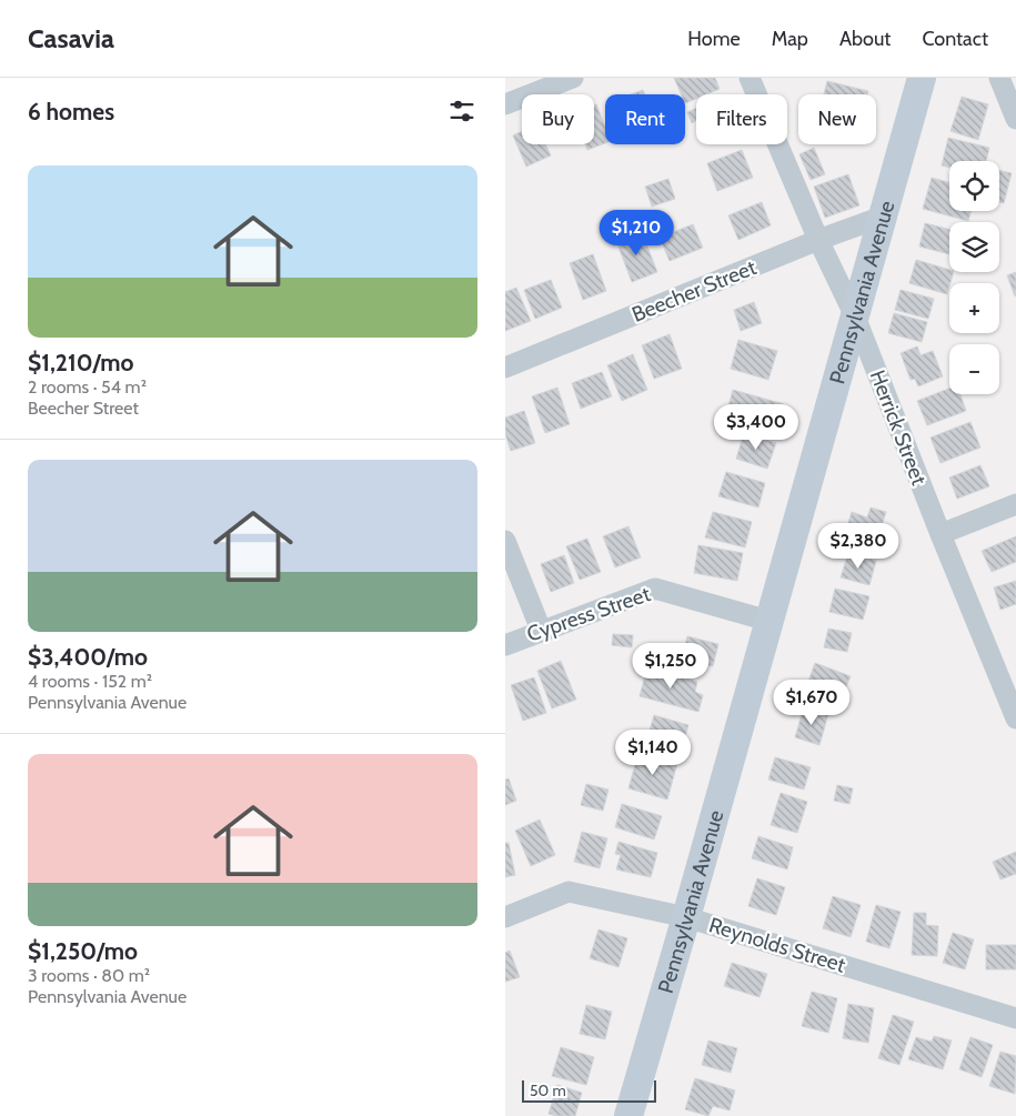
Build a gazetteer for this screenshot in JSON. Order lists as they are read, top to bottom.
{
  "streets": {
    "main road": ["Pennsylvania Avenue"],
    "street": [
      "Beecher Street",
      "Herrick Street",
      "Cypress Street",
      "Reynolds Street"
    ]
  },
  "crossings": [
    ["Beecher Street", "Pennsylvania Avenue"],
    ["Beecher Street", "Herrick Street"],
    ["Pennsylvania Avenue", "Herrick Street"],
    ["Pennsylvania Avenue", "Cypress Street"],
    ["Pennsylvania Avenue", "Reynolds Street"]
  ],
  "scale_bar": "50 m",
  "page": {
    "header": "Casavia",
    "nav": [
      "Home",
      "Map",
      "About",
      "Contact"
    ],
    "heading": "6 homes",
    "chip": [
      "Buy",
      "Rent",
      "Filters",
      "New"
    ],
    "list": [
      {
        "name": "$1,210/mo",
        "note": "2 rooms · 54 m² · Beecher Street"
      },
      {
        "name": "$3,400/mo",
        "note": "4 rooms · 152 m² · Pennsylvania Avenue"
      },
      {
        "name": "$1,250/mo",
        "note": "3 rooms · 80 m² · Pennsylvania Avenue"
      }
    ],
    "map_buttons": ["+", "−"],
    "price": [
      "$1,210",
      "$3,400",
      "$2,380",
      "$1,250",
      "$1,670",
      "$1,140"
    ],
    "scale": "50 m"
  }
}
